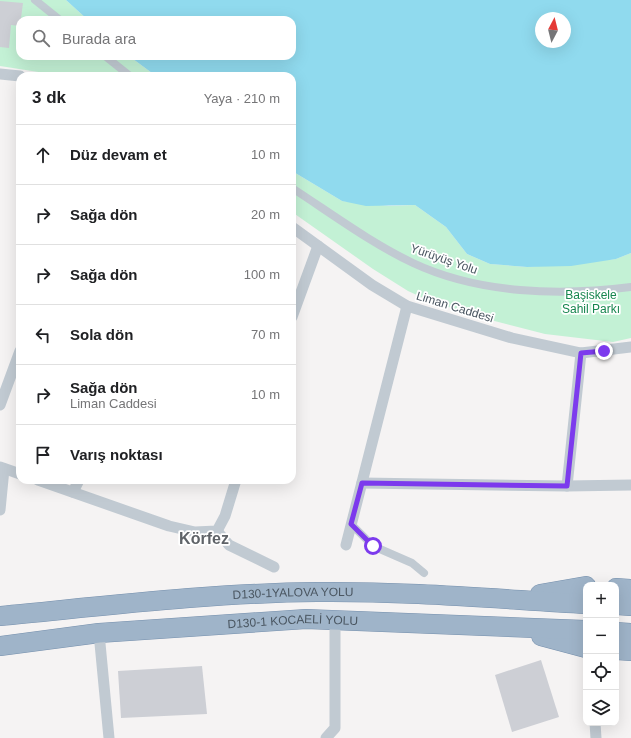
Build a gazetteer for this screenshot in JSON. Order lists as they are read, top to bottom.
{
  "streets": {
    "highway": ["D130-1YALOVA YOLU", "D130-1 KOCAELİ YOLU"],
    "street": ["Yürüyüş Yolu", "Liman Caddesi"]
  },
  "districts": ["Körfez"],
  "parks": ["Başiskele Sahil Parkı"],
  "north": "top",
  "page": {
    "search": "Burada ara",
    "heading": ["3 dk", "Yaya · 210 m"],
    "list": [
      ["Düz devam et", "10 m"],
      ["Sağa dön", "20 m"],
      ["Sağa dön", "100 m"],
      ["Sola dön", "70 m"],
      ["Sağa dön", "Liman Caddesi", "10 m"],
      "Varış noktası"
    ],
    "map_buttons": ["+", "−"]
  }
}
